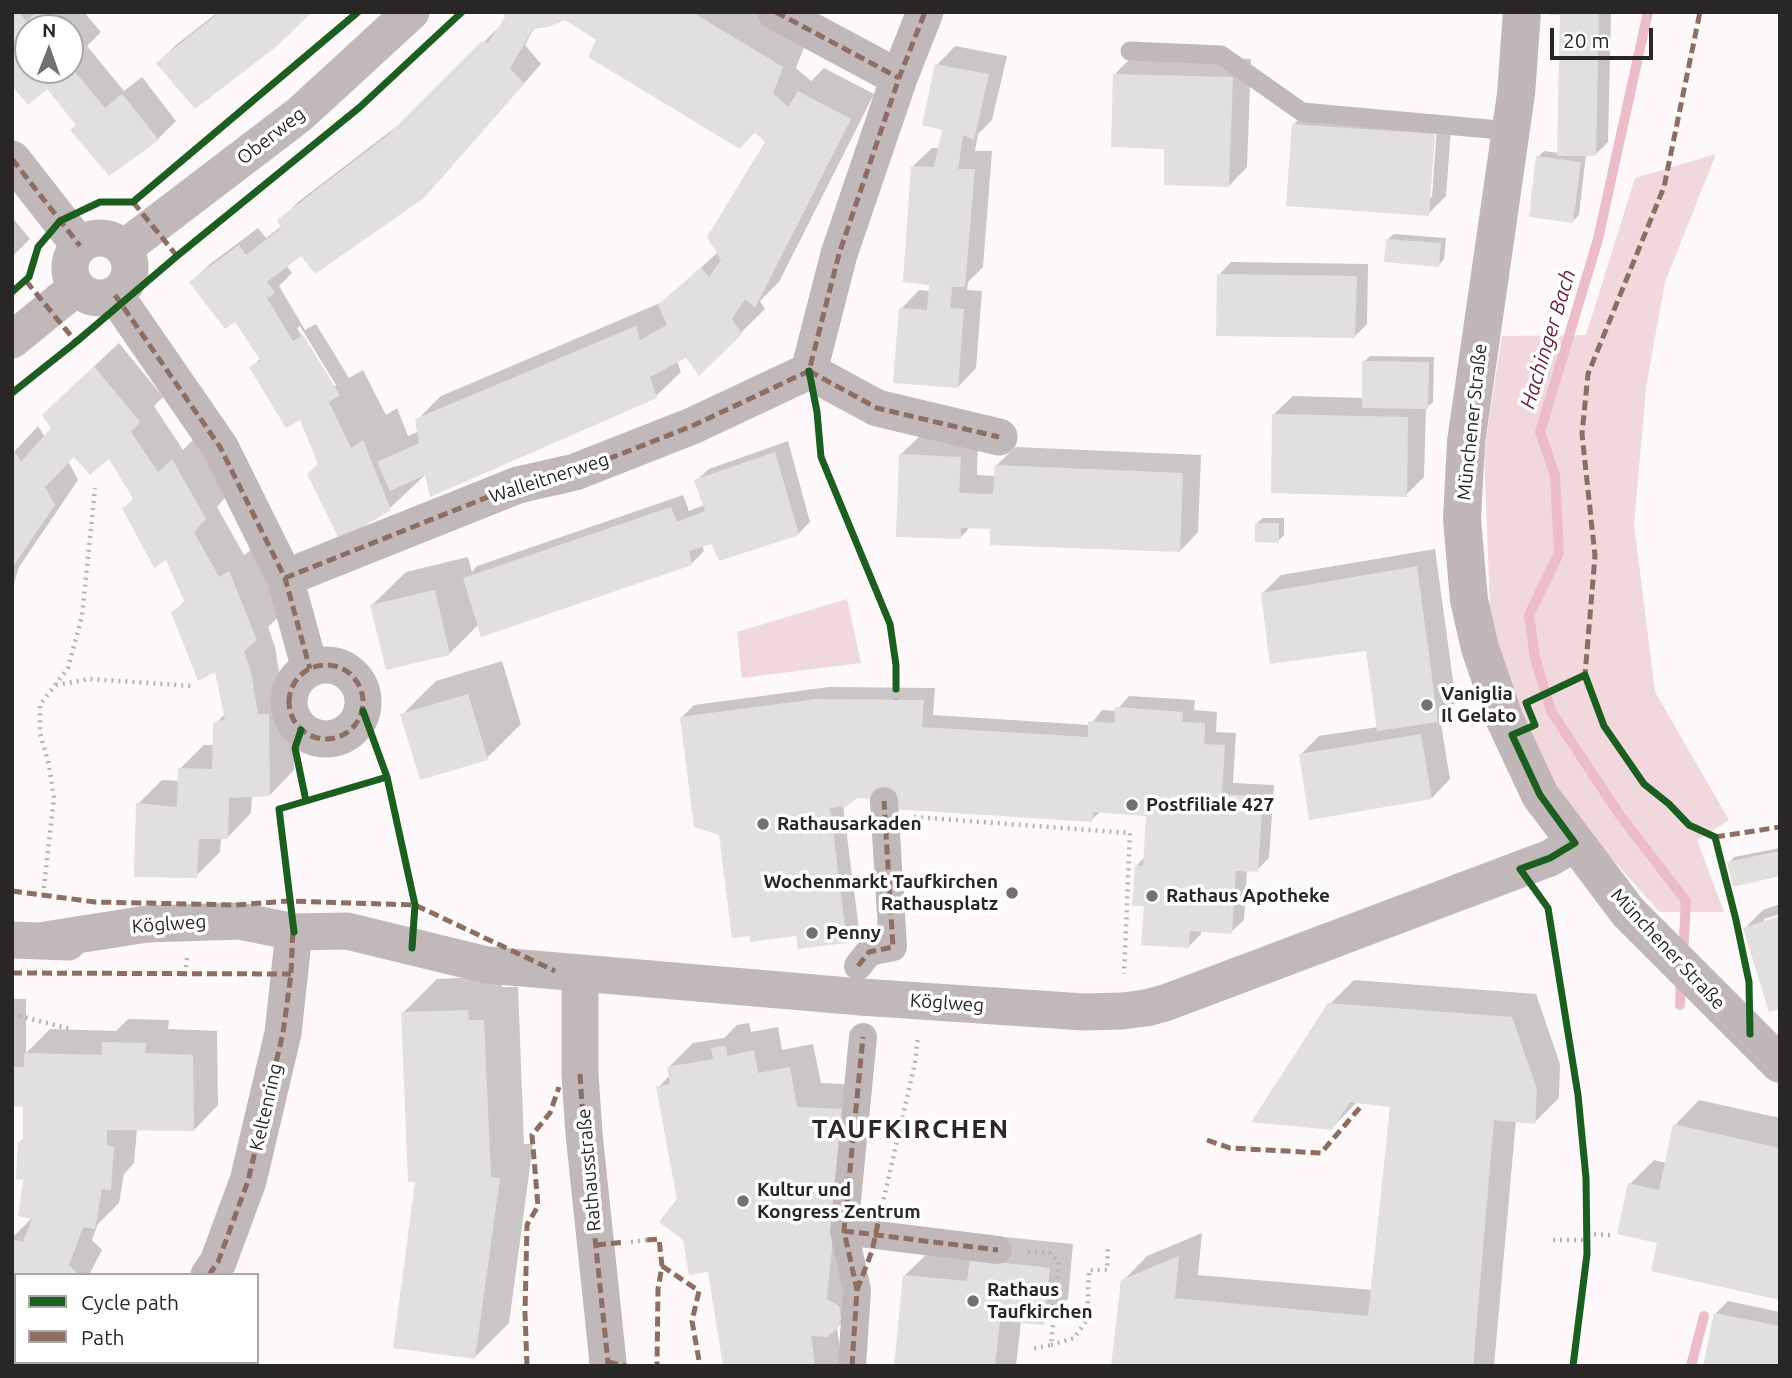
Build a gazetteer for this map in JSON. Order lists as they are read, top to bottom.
{
  "streets": {
    "main road": ["Münchener Straße"],
    "street": [
      "Oberweg",
      "Walleitnerweg",
      "Köglweg",
      "Keltenring",
      "Rathausstraße"
    ]
  },
  "crossings": [
    ["Münchener Straße", "Köglweg"],
    ["Köglweg", "Keltenring"],
    ["Köglweg", "Rathausstraße"]
  ],
  "districts": ["TAUFKIRCHEN"],
  "water": ["Hachinger Bach"],
  "places": [
    "Vaniglia Il Gelato",
    "Postfiliale 427",
    "Rathausarkaden",
    "Wochenmarkt Taufkirchen Rathausplatz",
    "Rathaus Apotheke",
    "Penny",
    "Kultur und Kongress Zentrum",
    "Rathaus Taufkirchen"
  ],
  "legend": ["Cycle path", "Path"],
  "scale_bar": "20 m",
  "north": "top"
}
